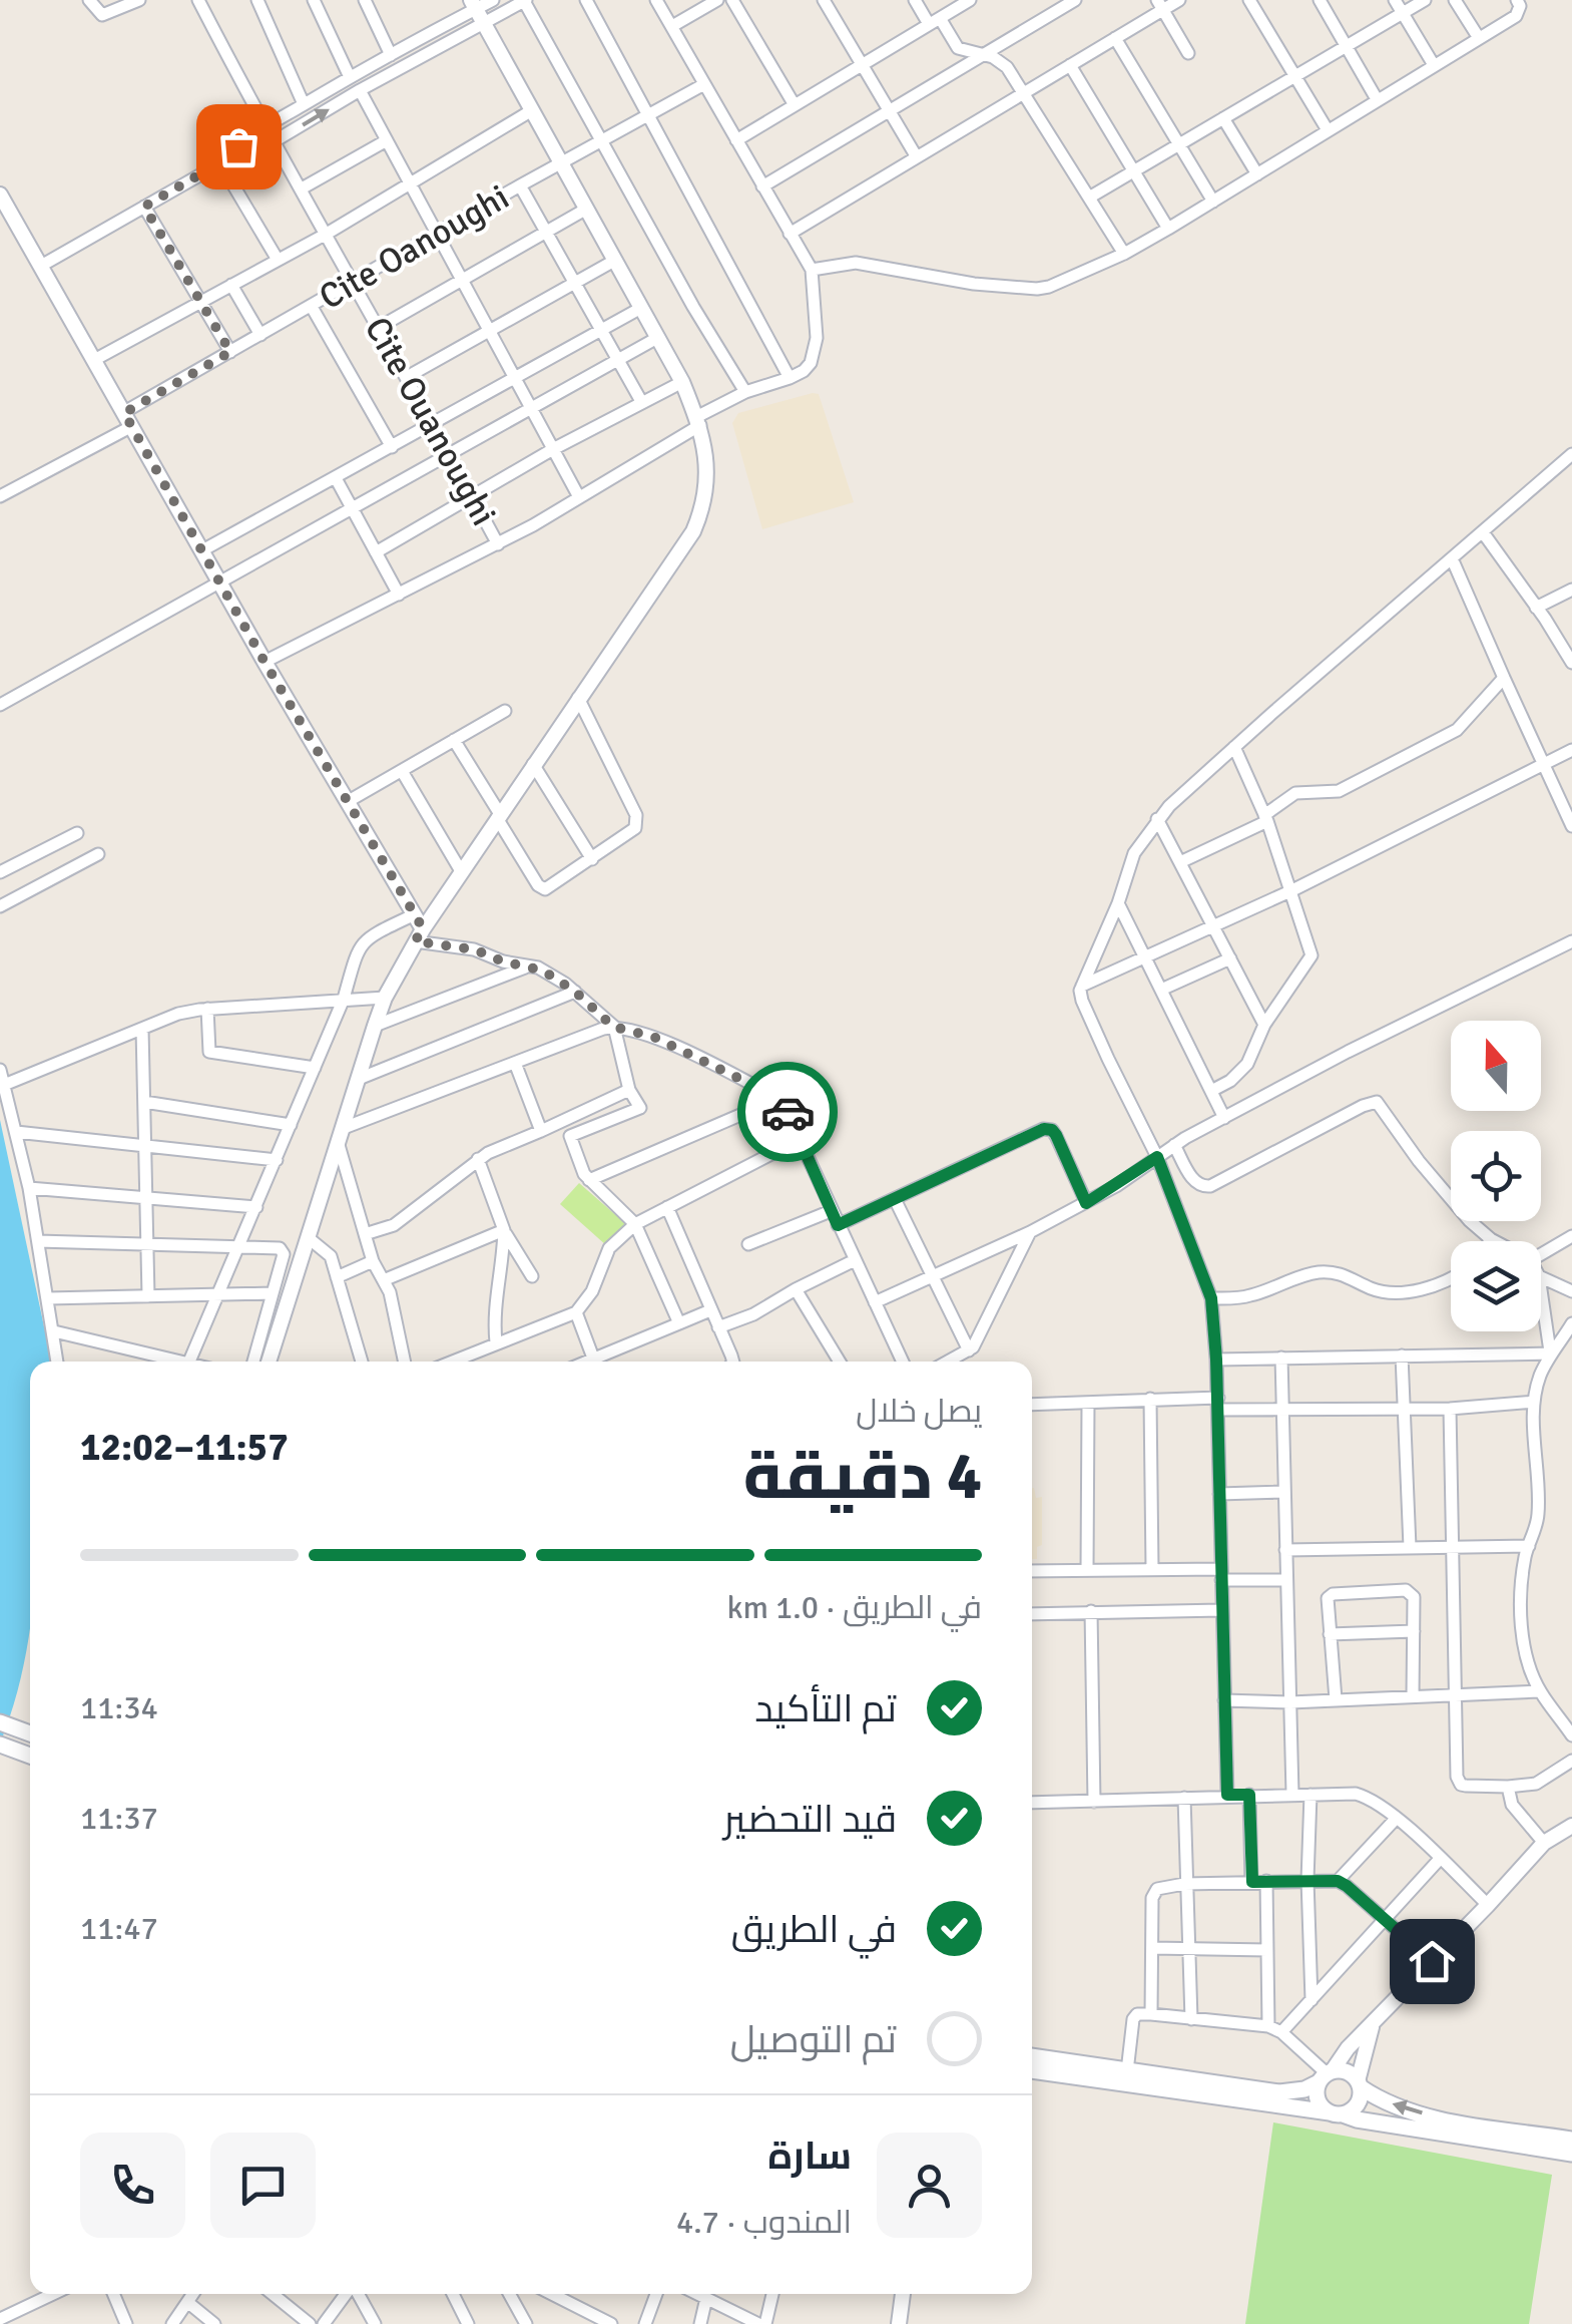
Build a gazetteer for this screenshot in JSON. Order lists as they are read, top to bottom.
{
  "streets": {
    "street": ["Cite Oanoughi", "Cite Ouanoughi"]
  },
  "crossings": [
    ["Cite Oanoughi", "Cite Ouanoughi"]
  ],
  "north": "top",
  "page": {
    "heading": ["4 دقيقة", "يصل خلال", "11:57–12:02"],
    "panel": ["سارة", "المندوب · 4.7"],
    "bar": "في الطريق · 1.0 km",
    "list": [
      ["تم التأكيد", "11:34"],
      ["قيد التحضير", "11:37"],
      ["في الطريق", "11:47"],
      "تم التوصيل"
    ]
  }
}
